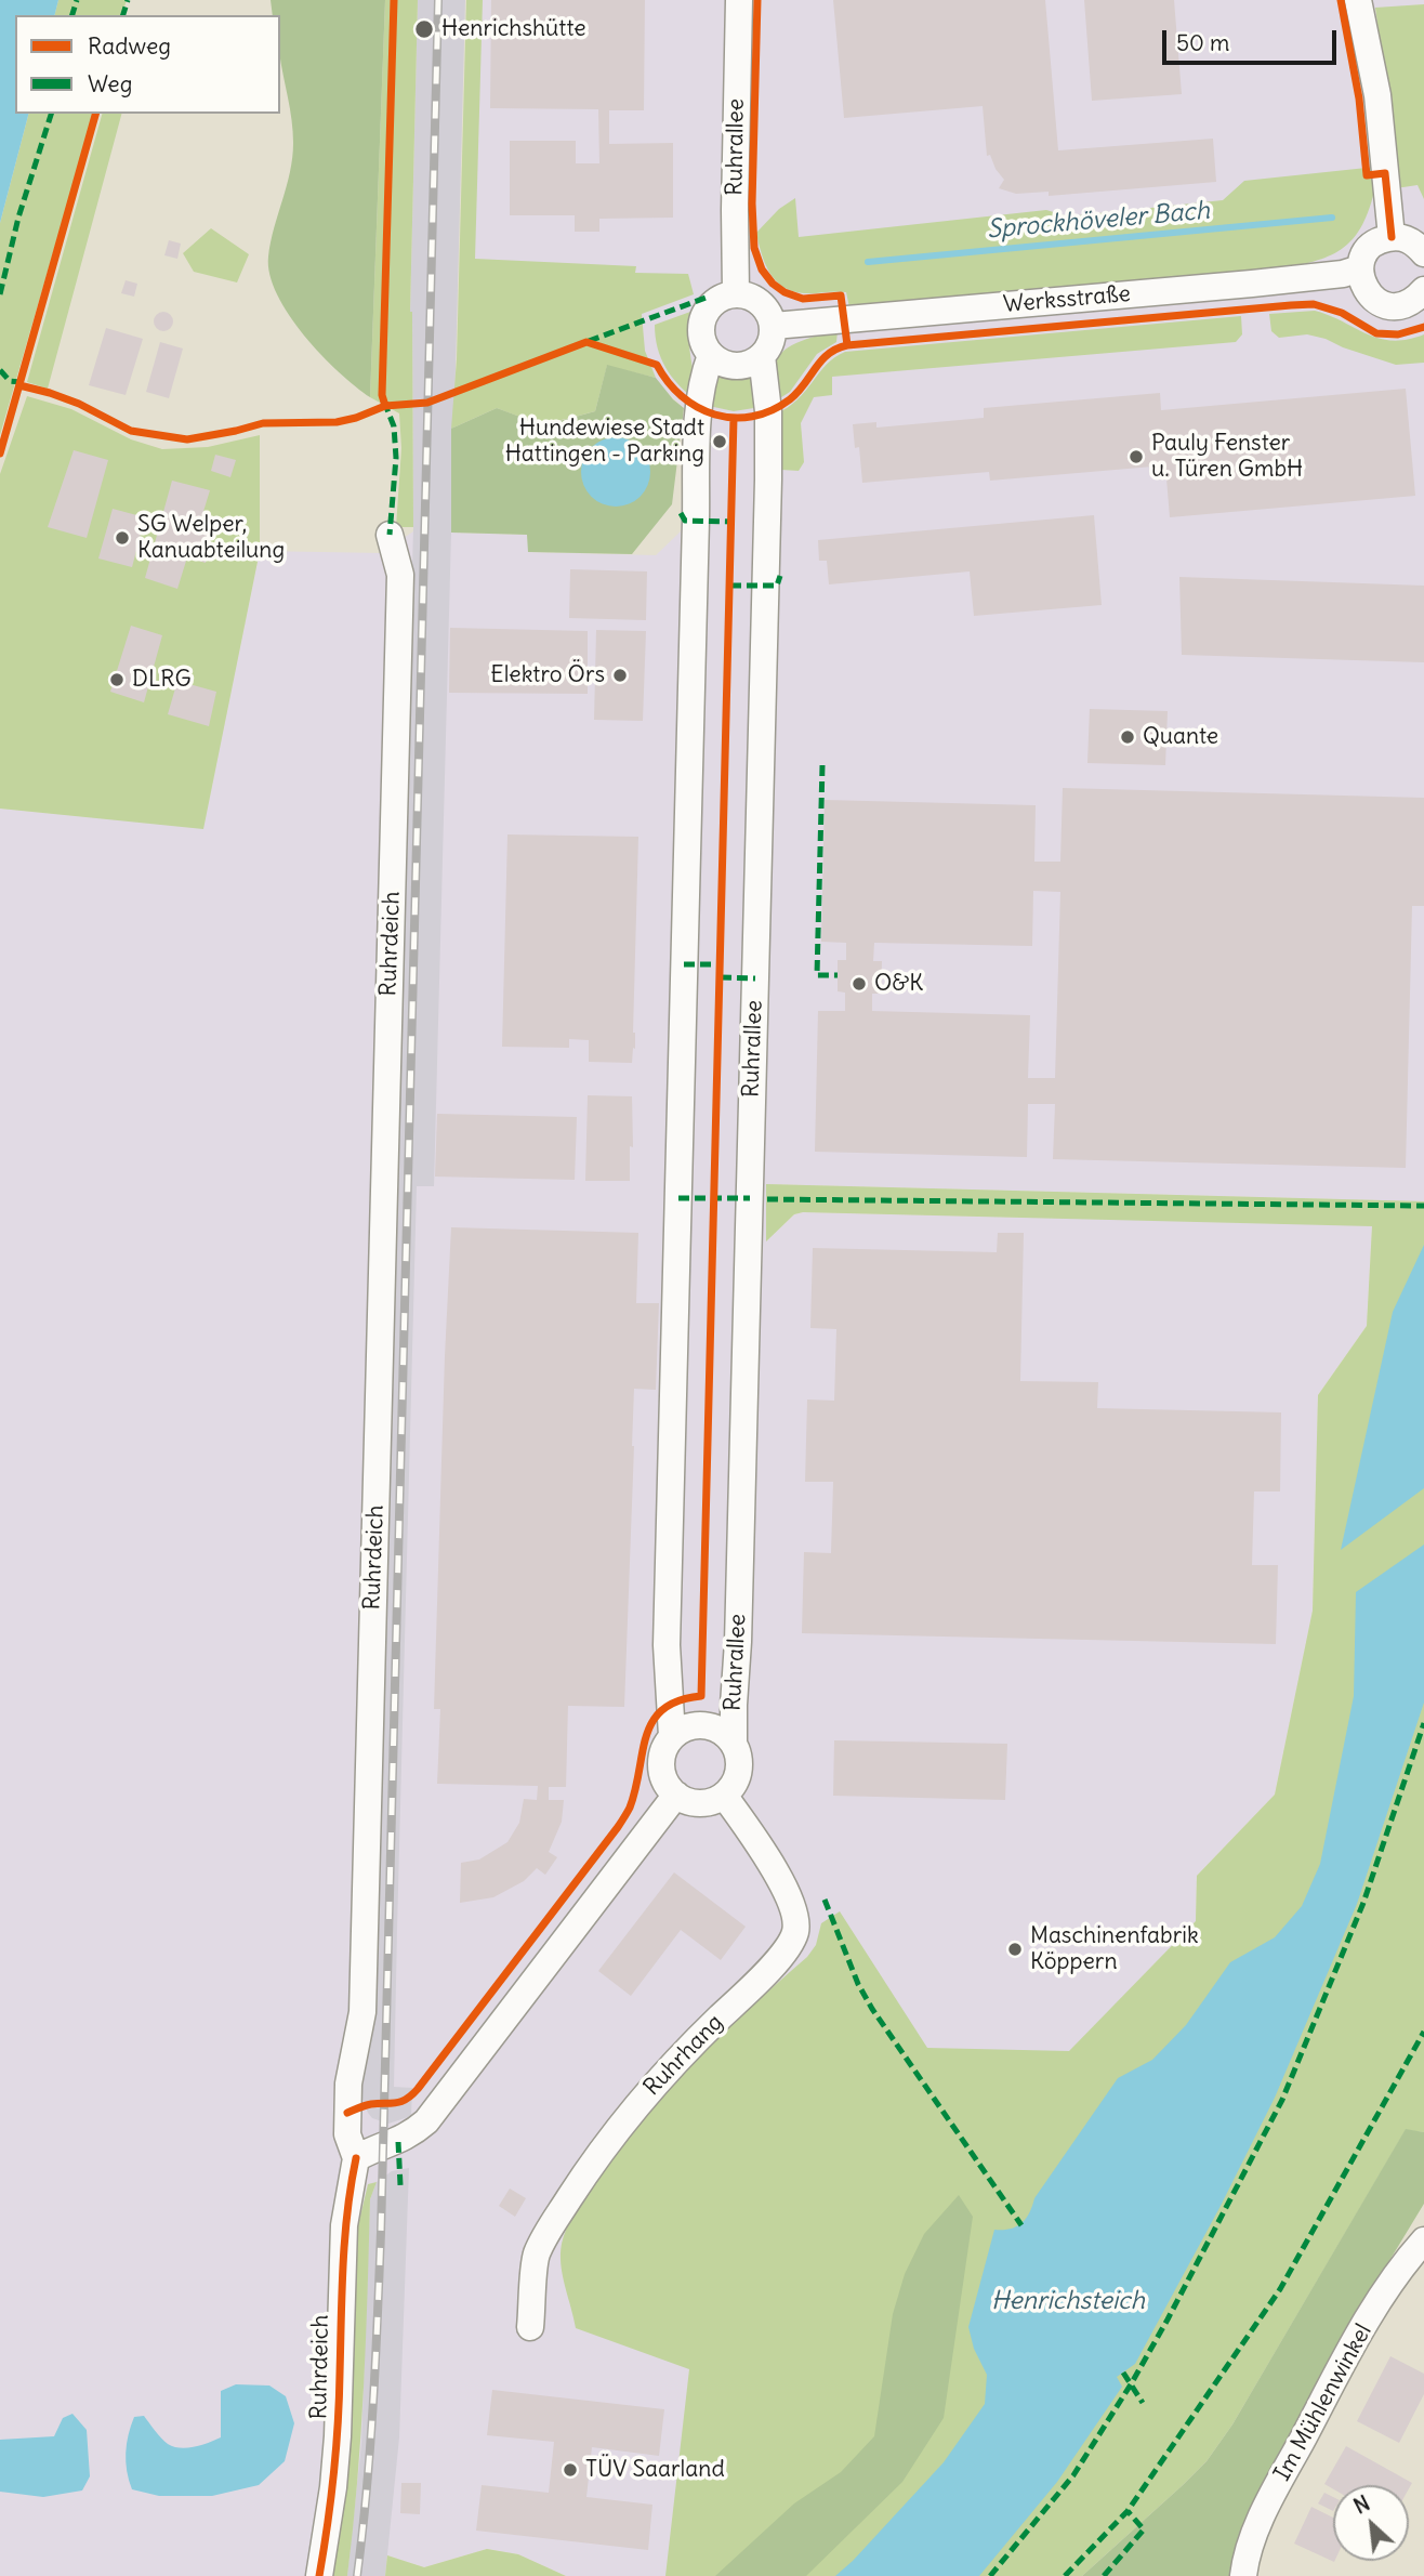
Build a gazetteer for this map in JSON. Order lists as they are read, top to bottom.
{
  "streets": {
    "street": [
      "Ruhrallee",
      "Werksstraße",
      "Ruhrdeich",
      "Ruhrhang",
      "Im Mühlenwinkel"
    ]
  },
  "crossings": [
    ["Ruhrallee", "Werksstraße"],
    ["Ruhrallee", "Ruhrhang"]
  ],
  "water": ["Sprockhöveler Bach", "Henrichsteich"],
  "places": [
    "Henrichshütte",
    "Hundewiese Stadt Hattingen - Parking",
    "Pauly Fenster u. Türen GmbH",
    "SG Welper, Kanuabteilung",
    "Elektro Örs",
    "DLRG",
    "Quante",
    "O&K",
    "Maschinenfabrik Köppern",
    "TÜV Saarland"
  ],
  "legend": ["Radweg", "Weg"],
  "scale_bar": "50 m",
  "north": "top left"
}
